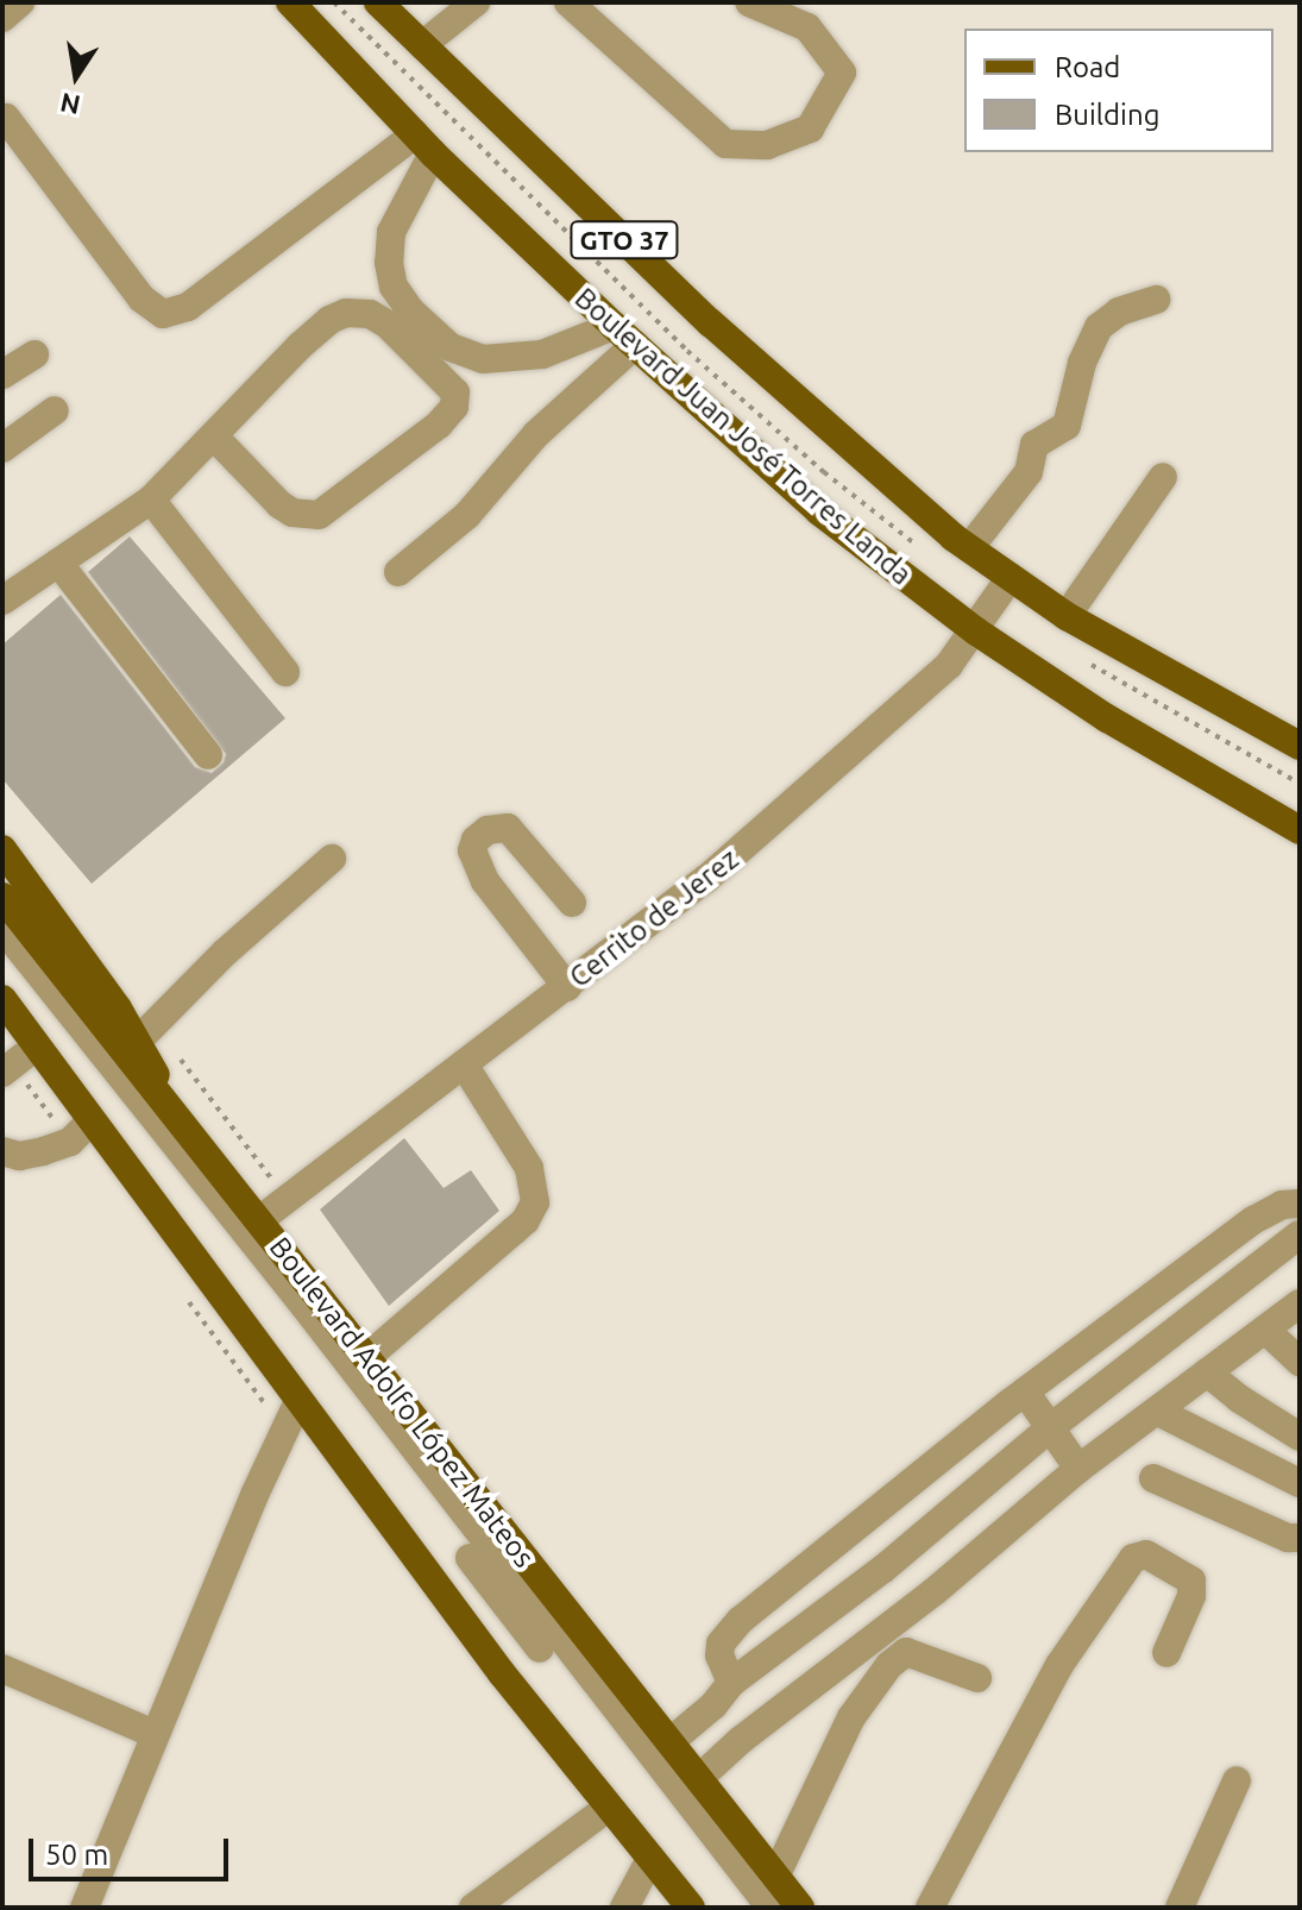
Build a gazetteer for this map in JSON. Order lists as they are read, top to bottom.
{
  "streets": {
    "main road": ["GTO 37", "Boulevard Juan José Torres Landa", "Boulevard Adolfo López Mateos"],
    "street": ["Cerrito de Jerez"]
  },
  "crossings": [
    ["GTO 37", "Cerrito de Jerez"],
    ["Boulevard Juan José Torres Landa", "Cerrito de Jerez"],
    ["Cerrito de Jerez", "Boulevard Adolfo López Mateos"]
  ],
  "legend": ["Road", "Building"],
  "scale_bar": "50 m",
  "north": "bottom"
}
